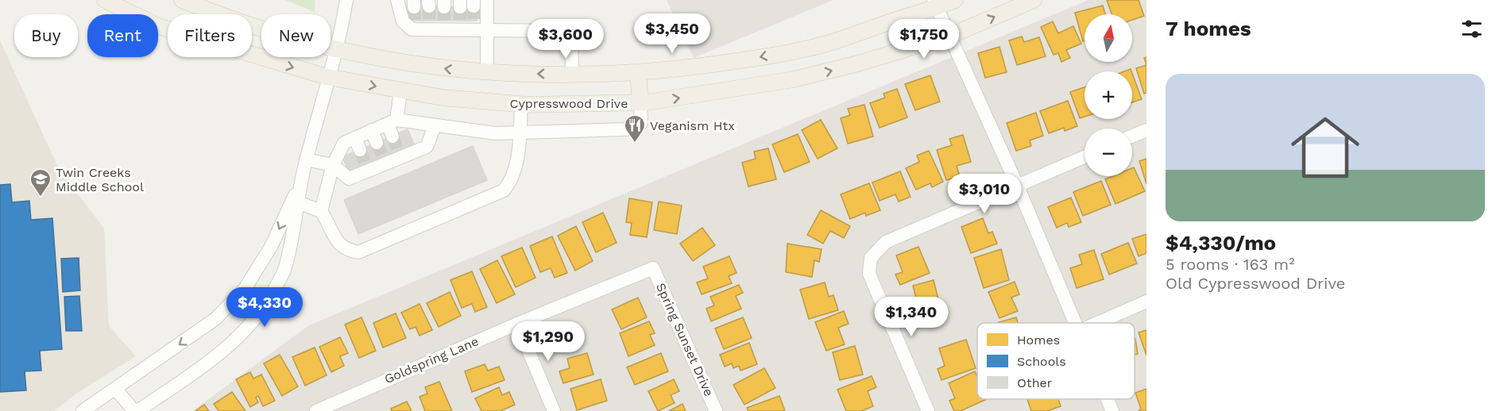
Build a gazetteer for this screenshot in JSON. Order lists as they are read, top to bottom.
{
  "streets": {
    "main road": ["Cypresswood Drive"],
    "street": ["Spring Sunset Drive", "Goldspring Lane"]
  },
  "crossings": [
    ["Spring Sunset Drive", "Goldspring Lane"]
  ],
  "places": {
    "restaurant": ["Veganism Htx"],
    "school or university": ["Twin Creeks Middle School"]
  },
  "legend": ["Homes", "Schools", "Other"],
  "north": "top",
  "page": {
    "heading": "7 homes",
    "price": [
      "$3,450",
      "$3,600",
      "$1,750",
      "$3,010",
      "$4,330",
      "$1,340",
      "$1,290"
    ],
    "map_buttons": ["+", "−"],
    "chip": [
      "Buy",
      "Rent",
      "Filters",
      "New"
    ],
    "list": [
      {
        "name": "$4,330/mo",
        "note": "5 rooms · 163 m² · Old Cypresswood Drive"
      }
    ]
  }
}
